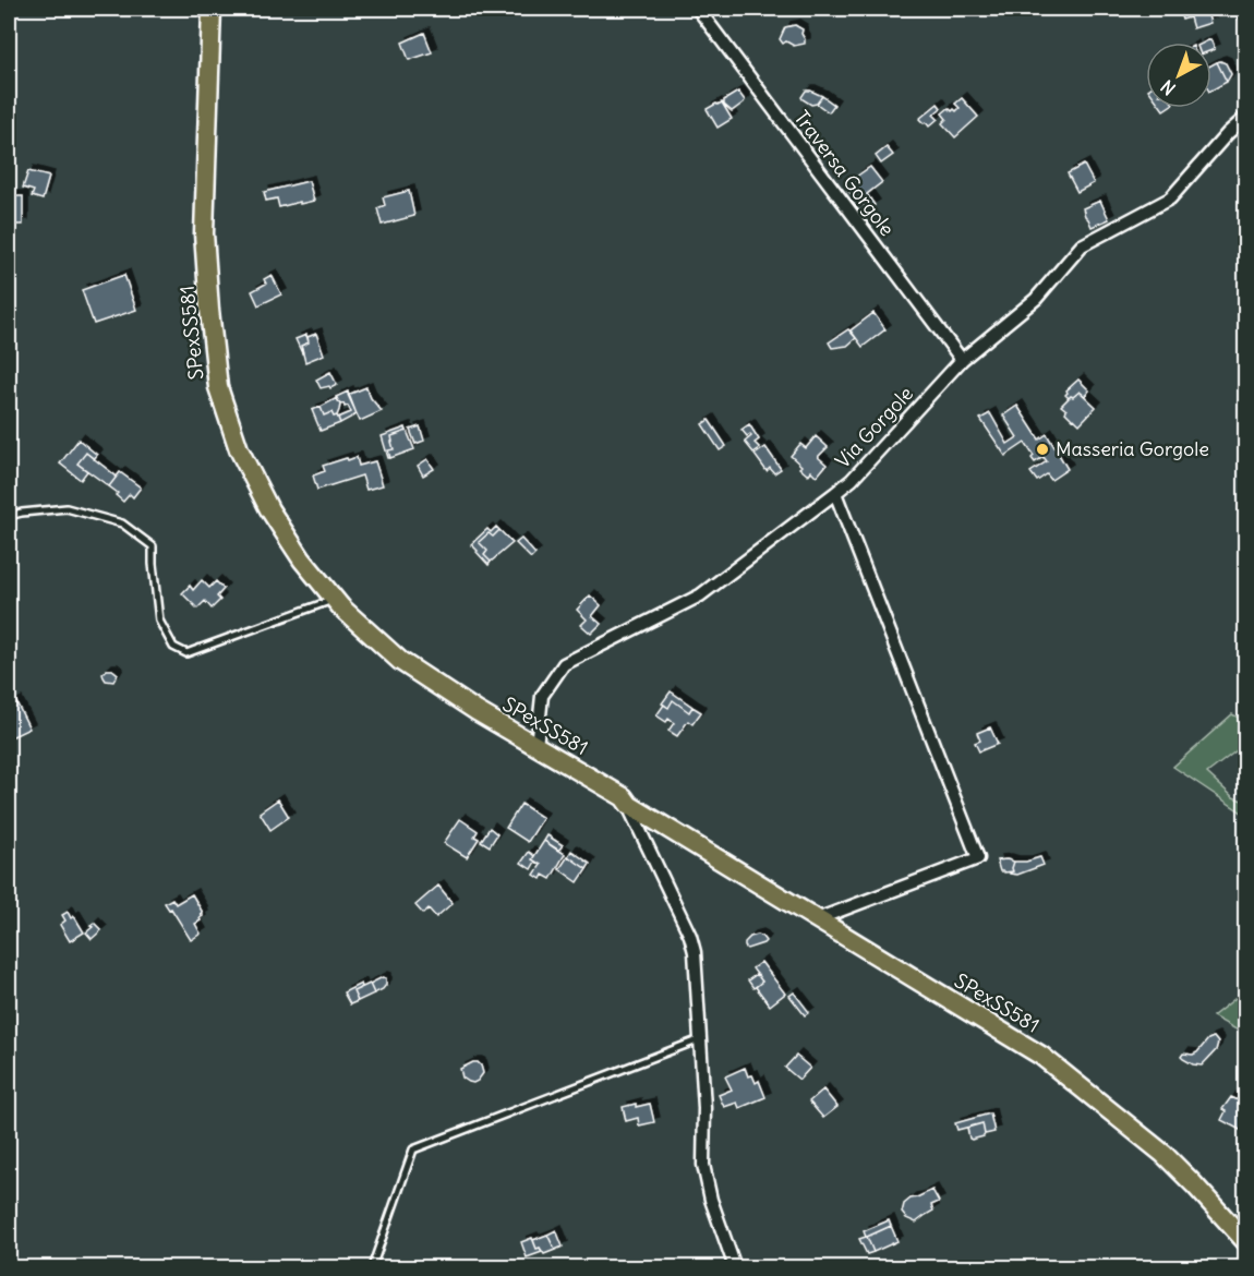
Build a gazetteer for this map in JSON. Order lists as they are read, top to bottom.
{
  "streets": {
    "main road": ["SPexSS581"],
    "street": ["Traversa Gorgole", "Via Gorgole"]
  },
  "crossings": [
    ["Traversa Gorgole", "Via Gorgole"],
    ["SPexSS581", "Via Gorgole"]
  ],
  "places": ["Masseria Gorgole"],
  "north": "bottom left"
}
